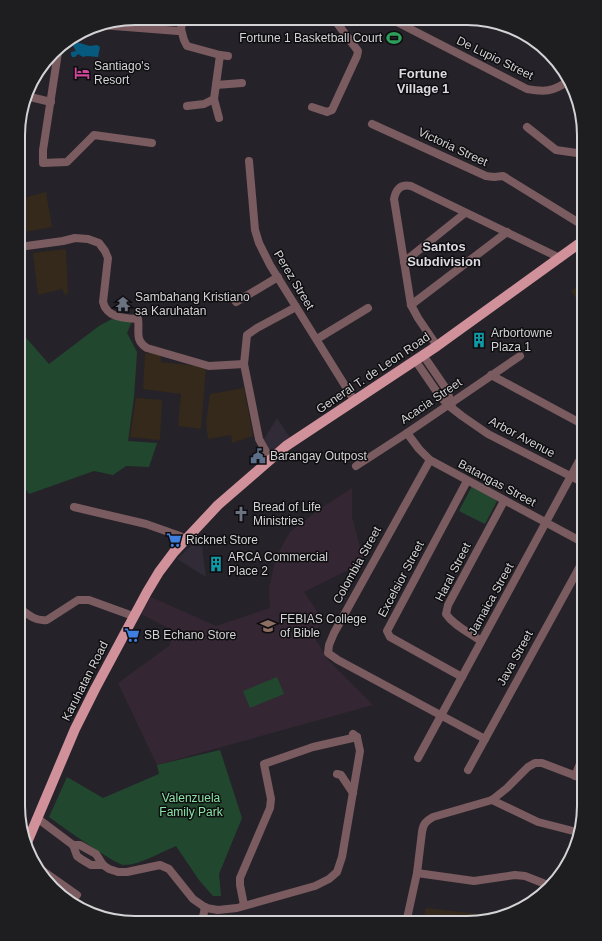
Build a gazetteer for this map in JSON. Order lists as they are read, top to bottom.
{
  "streets": {
    "main road": ["General T. de Leon Road", "Karuhatan Road"],
    "street": [
      "De Lupio Street",
      "Victoria Street",
      "Perez Street",
      "Acacia Street",
      "Arbor Avenue",
      "Batangas Street",
      "Colombia Street",
      "Haral Street",
      "Excelsior Street",
      "Jamaica Street",
      "Java Street"
    ]
  },
  "crossings": [
    ["Perez Street", "General T. de Leon Road"],
    ["General T. de Leon Road", "Arbor Avenue"],
    ["General T. de Leon Road", "Karuhatan Road"],
    ["Acacia Street", "Arbor Avenue"],
    ["Acacia Street", "Batangas Street"],
    ["Arbor Avenue", "Jamaica Street"],
    ["Batangas Street", "Colombia Street"],
    ["Batangas Street", "Haral Street"],
    ["Batangas Street", "Excelsior Street"],
    ["Batangas Street", "Jamaica Street"],
    ["Colombia Street", "Jamaica Street"],
    ["Colombia Street", "Java Street"],
    ["Haral Street", "Jamaica Street"],
    ["Excelsior Street", "Jamaica Street"]
  ],
  "districts": ["Fortune Village 1", "Santos Subdivision"],
  "parks": ["Valenzuela Family Park"],
  "places": {
    "sports": ["Fortune 1 Basketball Court"],
    "hotel": ["Santiago's Resort"],
    "temple": ["Sambahang Kristiano sa Karuhatan"],
    "building": ["Arbortowne Plaza 1", "ARCA Commercial Place 2"],
    "public building": ["Barangay Outpost"],
    "church": ["Bread of Life Ministries"],
    "supermarket": ["Ricknet Store", "SB Echano Store"],
    "school or university": ["FEBIAS College of Bible"]
  }
}
